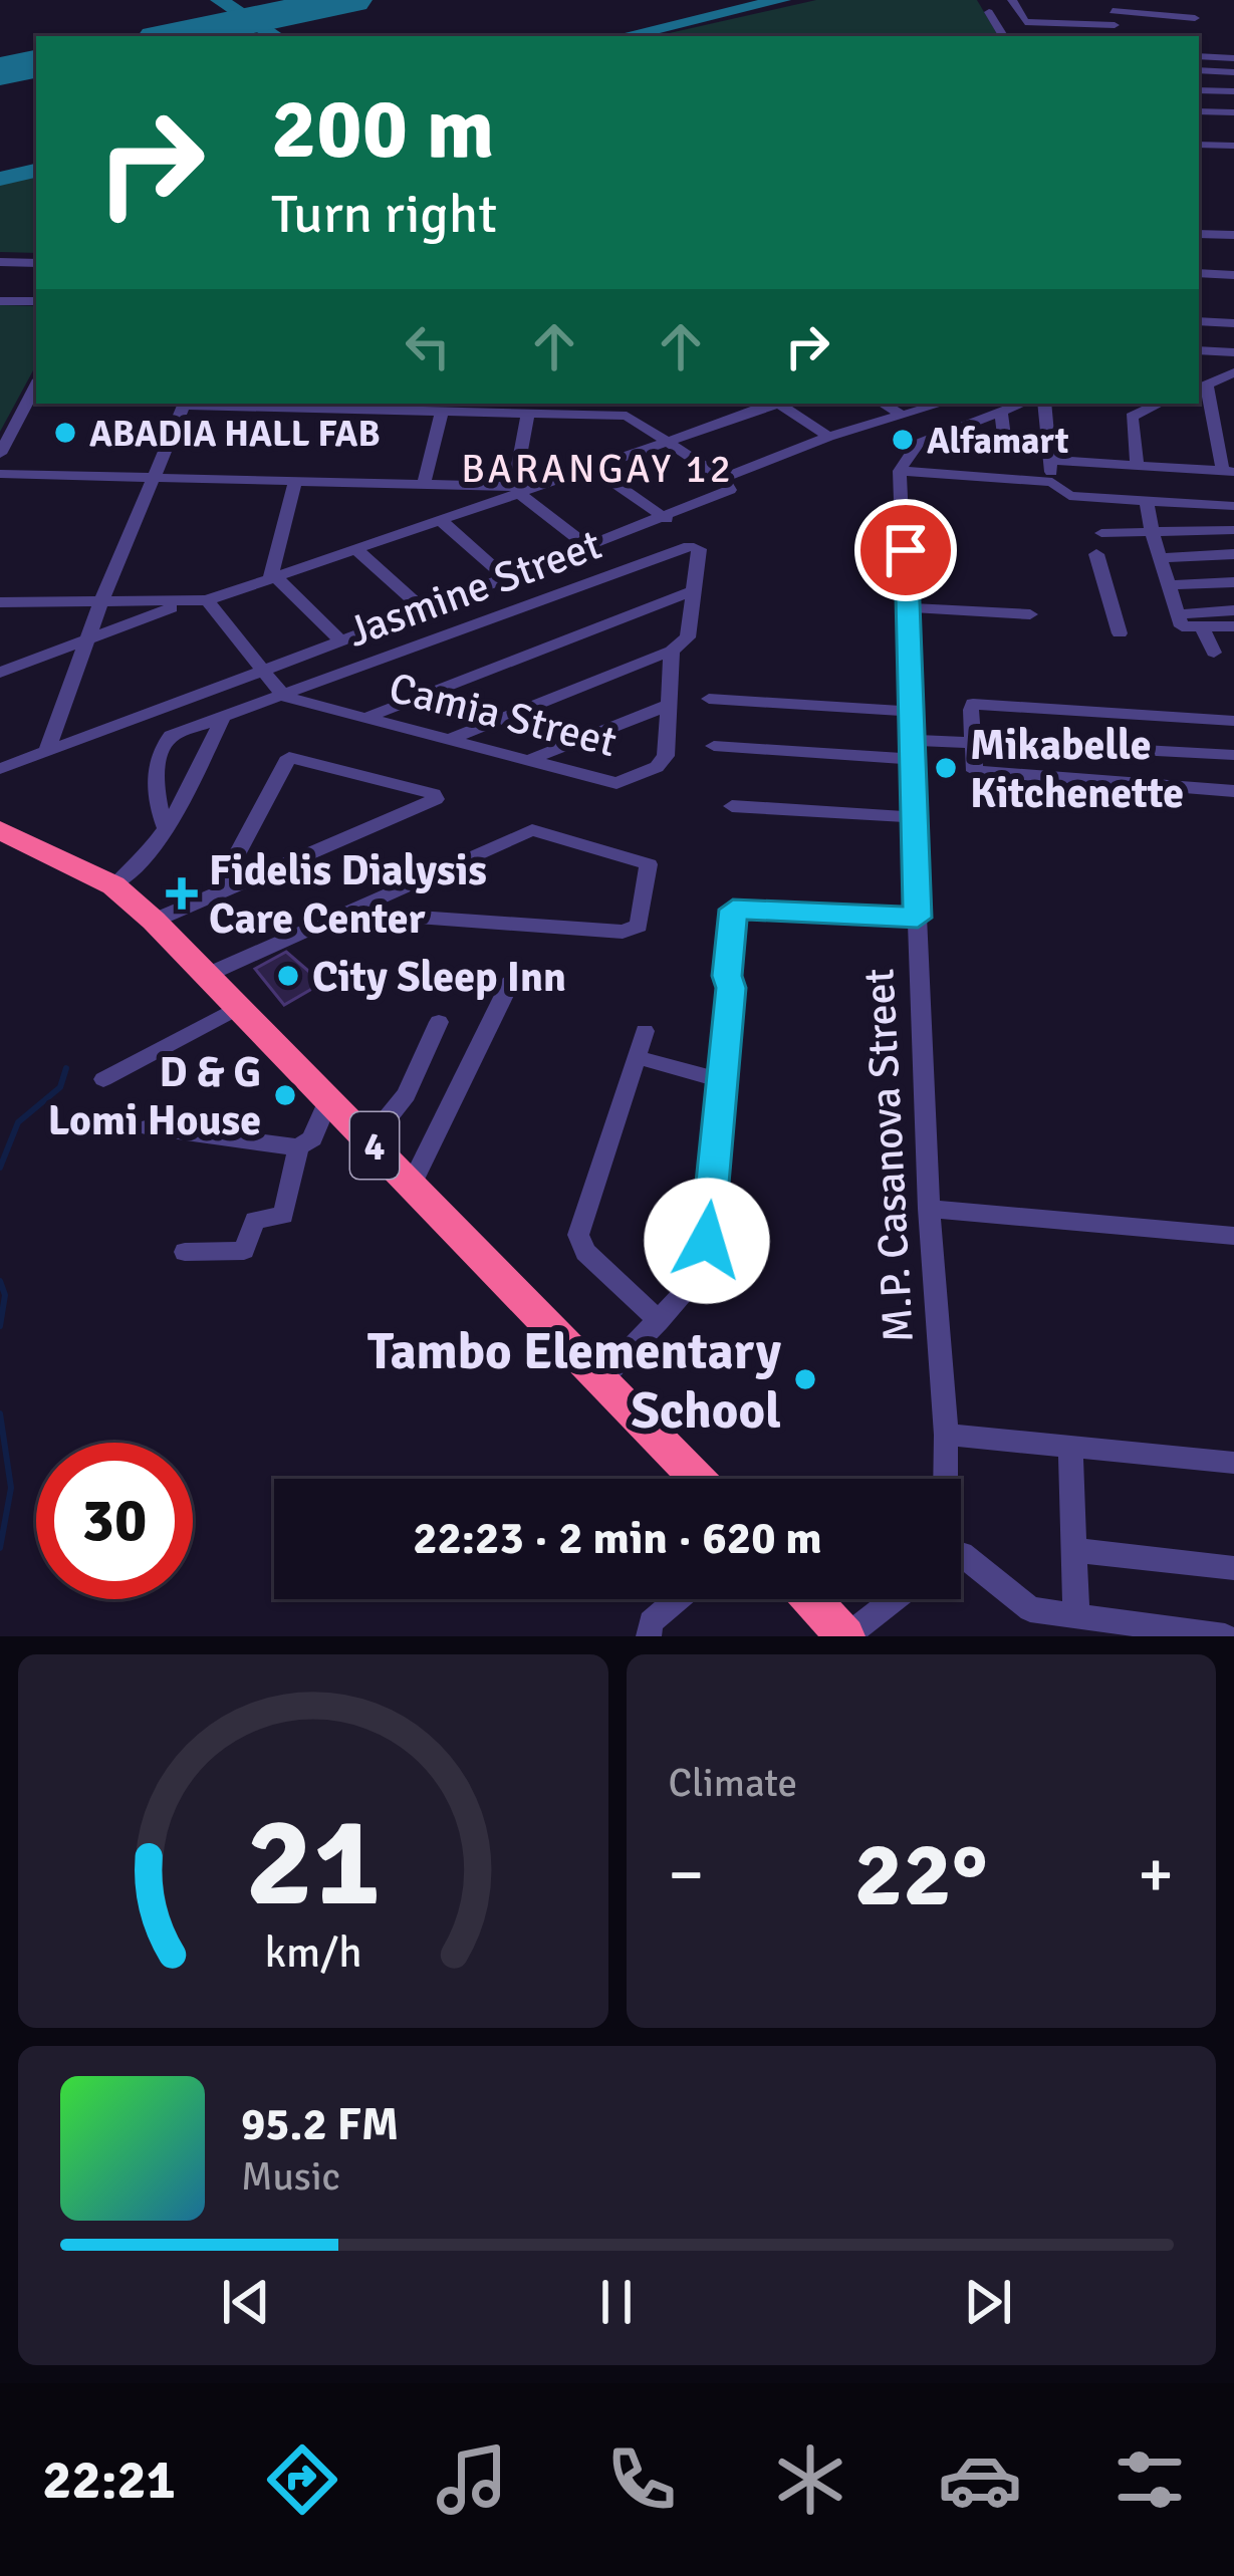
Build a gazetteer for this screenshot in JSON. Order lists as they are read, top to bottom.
{
  "streets": {
    "highway": ["4"],
    "street": ["Jasmine Street", "Camia Street", "M.P. Casanova Street"]
  },
  "crossings": [
    ["Jasmine Street", "Camia Street"]
  ],
  "districts": ["BARANGAY 12"],
  "places": {
    "other": [
      "ABADIA HALL FAB",
      "Alfamart",
      "Mikabelle Kitchenette",
      "City Sleep Inn",
      "D & G Lomi House",
      "Tambo Elementary School"
    ],
    "health": ["Fidelis Dialysis Care Center"]
  },
  "page": {
    "turn": ["200 m", "Turn right"],
    "limit": "30",
    "trip": "22:23 · 2 min · 620 m",
    "tile": "Climate",
    "heat": ["−", "22°", "+"],
    "song": ["95.2 FM", "Music"],
    "tabs": "22:21",
    "gauge": ["21", "km/h"]
  }
}
